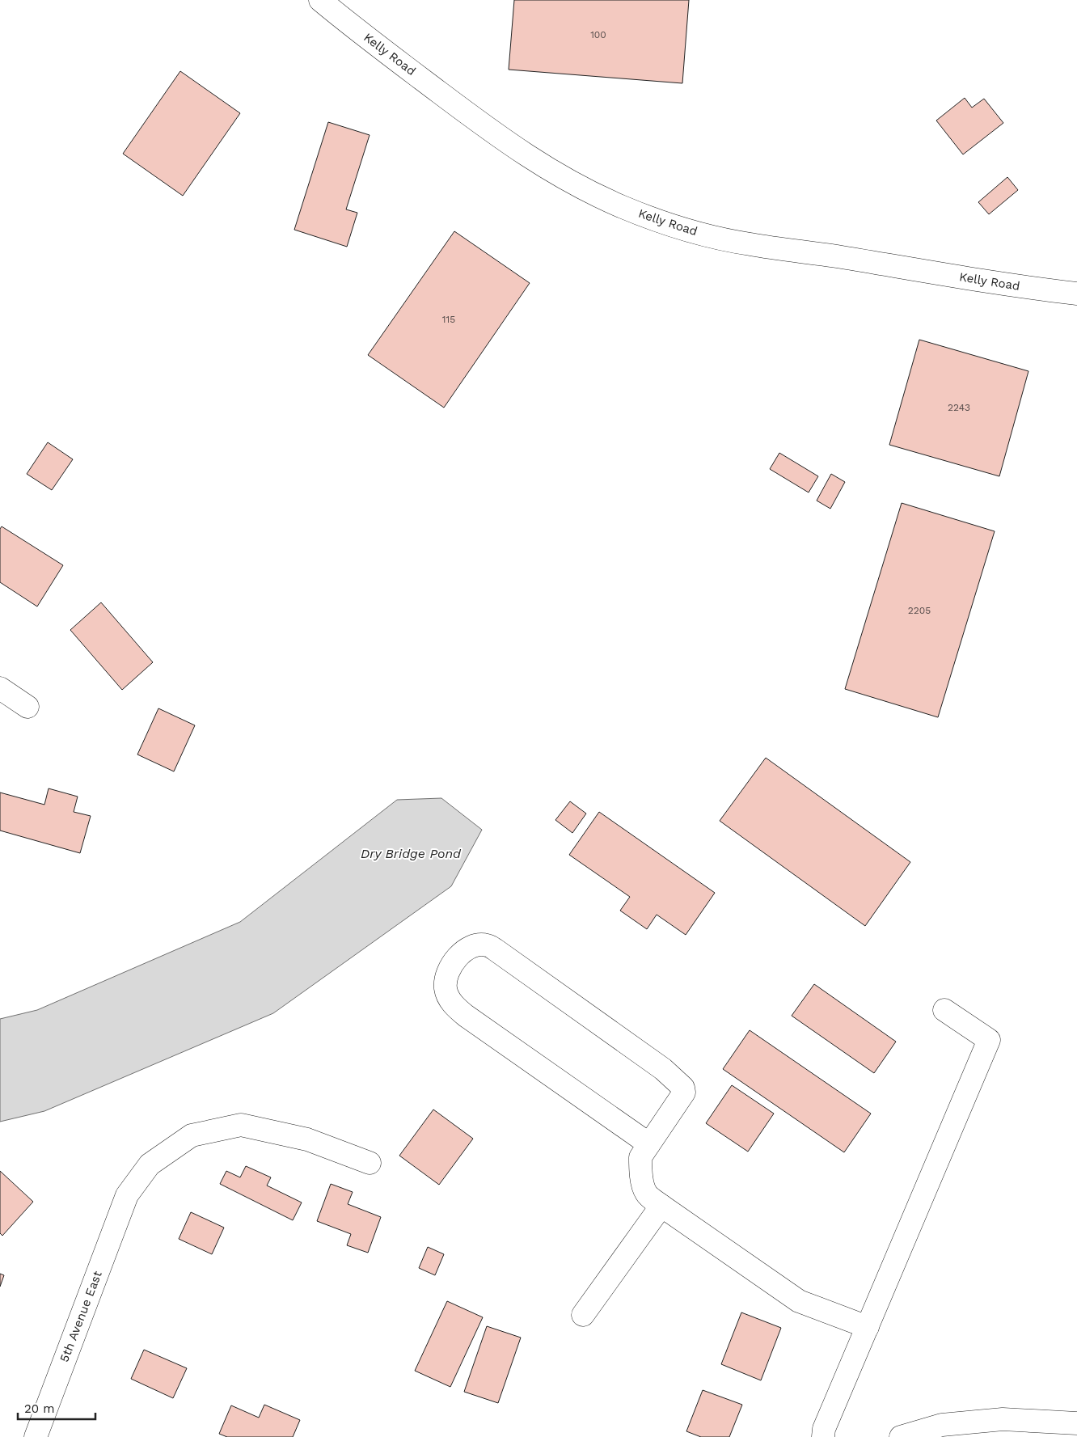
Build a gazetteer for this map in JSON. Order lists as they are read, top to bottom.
{
  "streets": {
    "street": ["Kelly Road", "5th Avenue East"]
  },
  "water": ["Dry Bridge Pond"],
  "house_numbers": [
    "100",
    "115",
    "2243",
    "2205"
  ],
  "scale_bar": "20 m"
}
